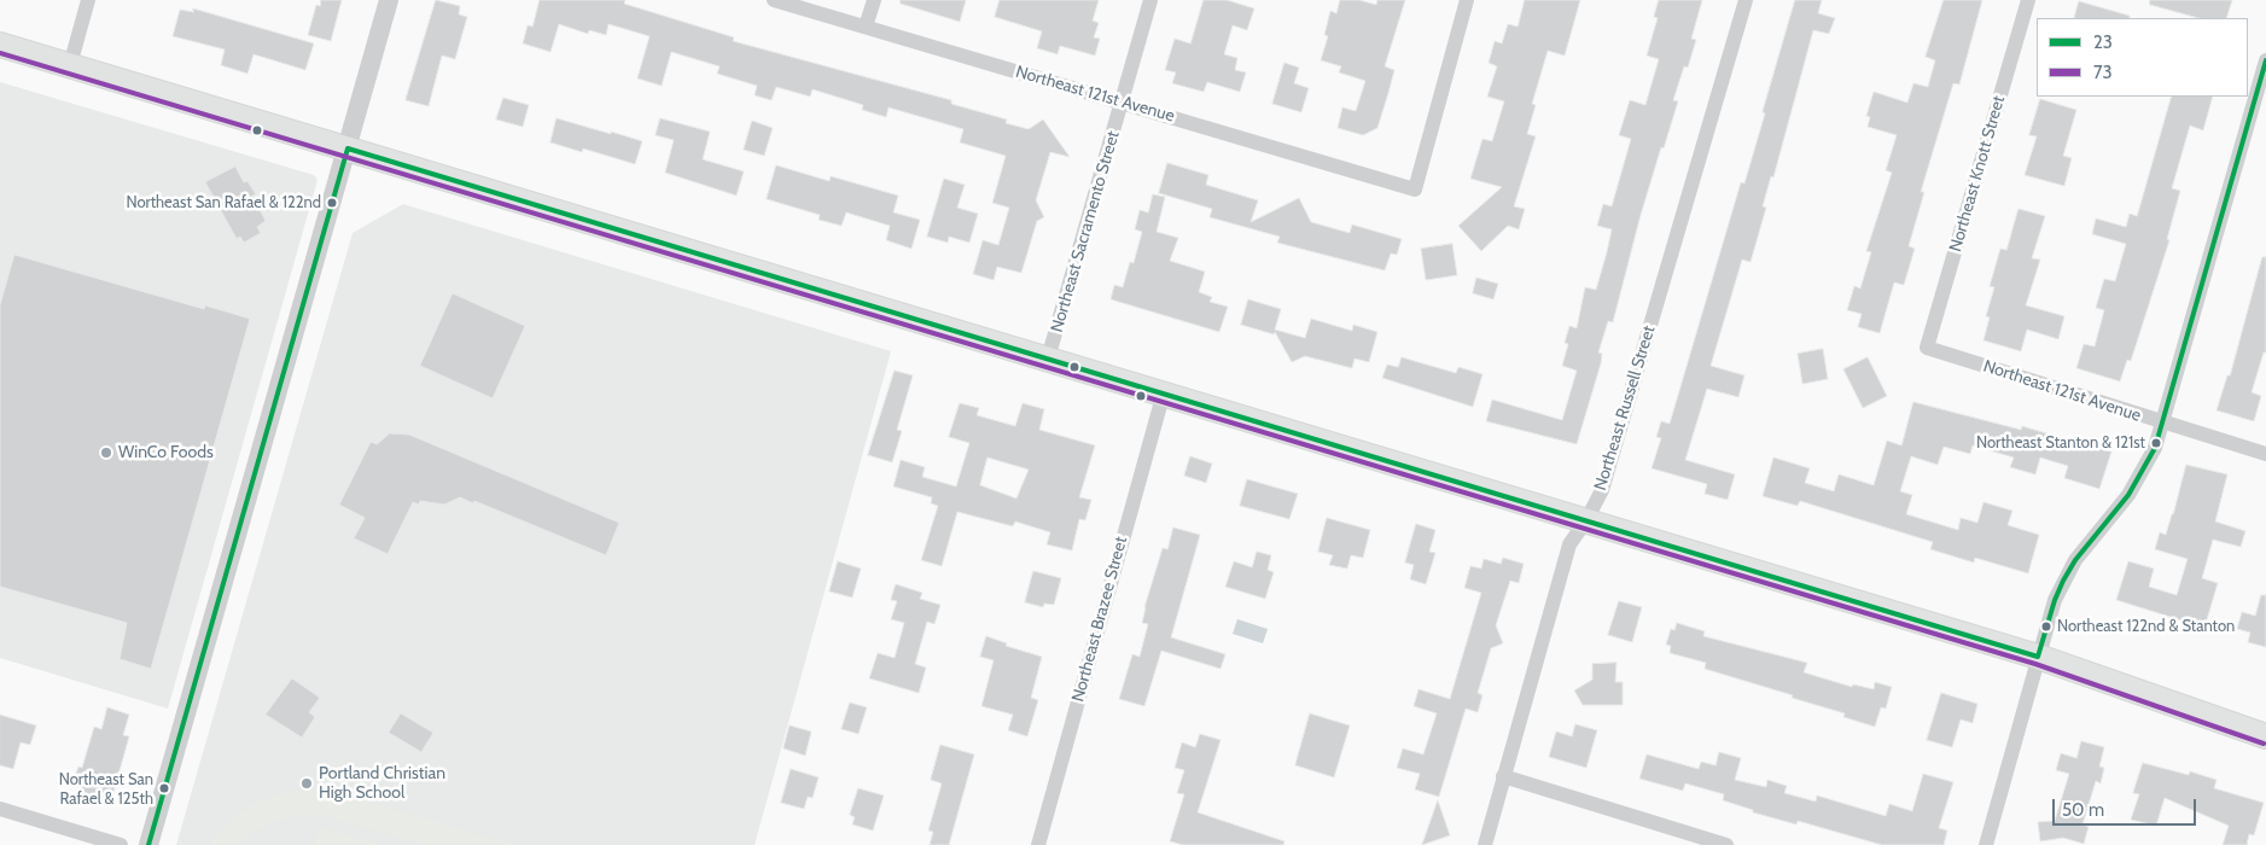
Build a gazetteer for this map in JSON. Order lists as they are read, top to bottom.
{
  "streets": {
    "street": [
      "Northeast 121st Avenue",
      "Northeast Knott Street",
      "Northeast Sacramento Street",
      "Northeast Russell Street",
      "Northeast Brazee Street"
    ]
  },
  "crossings": [
    ["Northeast 121st Avenue", "Northeast Knott Street"],
    ["Northeast 121st Avenue", "Northeast Sacramento Street"]
  ],
  "places": [
    "Northeast San Rafael & 122nd",
    "Northeast Stanton & 121st",
    "WinCo Foods",
    "Northeast 122nd & Stanton",
    "Portland Christian High School",
    "Northeast San Rafael & 125th"
  ],
  "lines": ["transit line 73", "transit line 23"],
  "legend": ["23", "73"],
  "scale_bar": "50 m"
}
